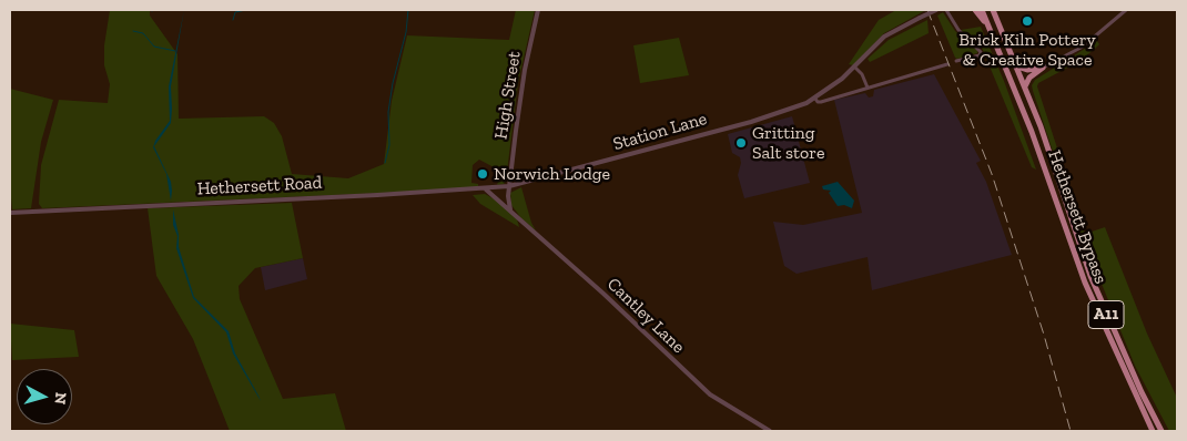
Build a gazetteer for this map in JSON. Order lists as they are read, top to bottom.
{
  "streets": {
    "highway": ["Hethersett Bypass", "A11"],
    "street": [
      "High Street",
      "Station Lane",
      "Hethersett Road",
      "Cantley Lane"
    ]
  },
  "crossings": [
    ["High Street", "Station Lane"],
    ["High Street", "Hethersett Road"],
    ["Station Lane", "Hethersett Road"],
    ["Hethersett Road", "Cantley Lane"],
    ["Hethersett Bypass", "A11"]
  ],
  "places": ["Brick Kiln Pottery & Creative Space", "Gritting Salt store", "Norwich Lodge"],
  "north": "right"
}
